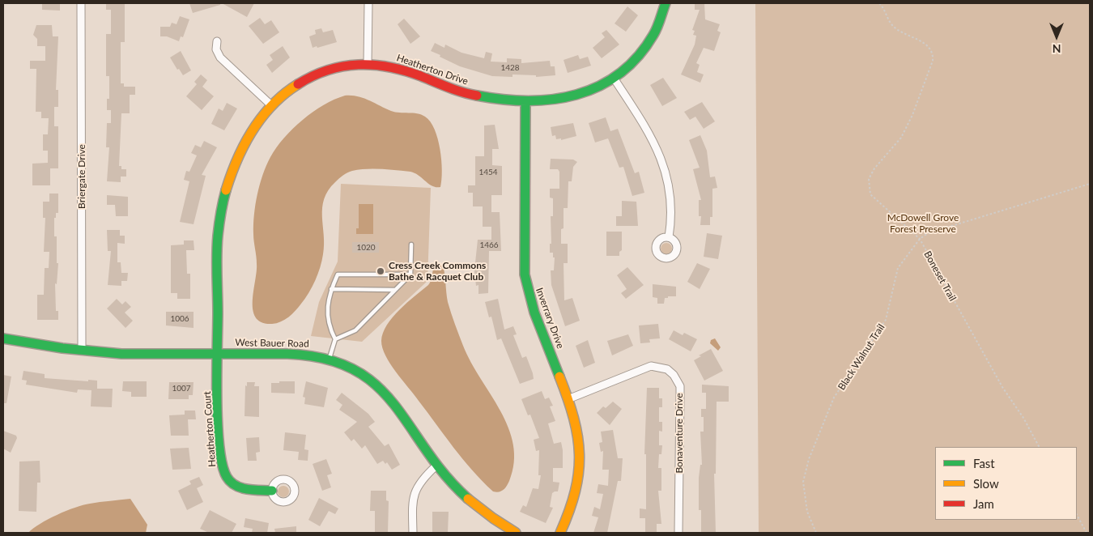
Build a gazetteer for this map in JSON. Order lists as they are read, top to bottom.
{
  "streets": {
    "street": [
      "Heatherton Drive",
      "Briergate Drive",
      "Inverrary Drive",
      "West Bauer Road",
      "Heatherton Court",
      "Bonaventure Drive"
    ],
    "path": ["Boneset Trail", "Black Walnut Trail"]
  },
  "crossings": [
    ["Heatherton Drive", "Inverrary Drive"],
    ["Heatherton Drive", "West Bauer Road"],
    ["Heatherton Drive", "Heatherton Court"],
    ["Briergate Drive", "West Bauer Road"],
    ["Boneset Trail", "Black Walnut Trail"],
    ["Inverrary Drive", "Bonaventure Drive"],
    ["West Bauer Road", "Heatherton Court"]
  ],
  "parks": ["McDowell Grove Forest Preserve"],
  "places": ["Cress Creek Commons Bathe & Racquet Club"],
  "house_numbers": [
    "1428",
    "1454",
    "1466",
    "1020",
    "1006",
    "1007"
  ],
  "legend": ["Fast", "Slow", "Jam"],
  "north": "bottom"
}
